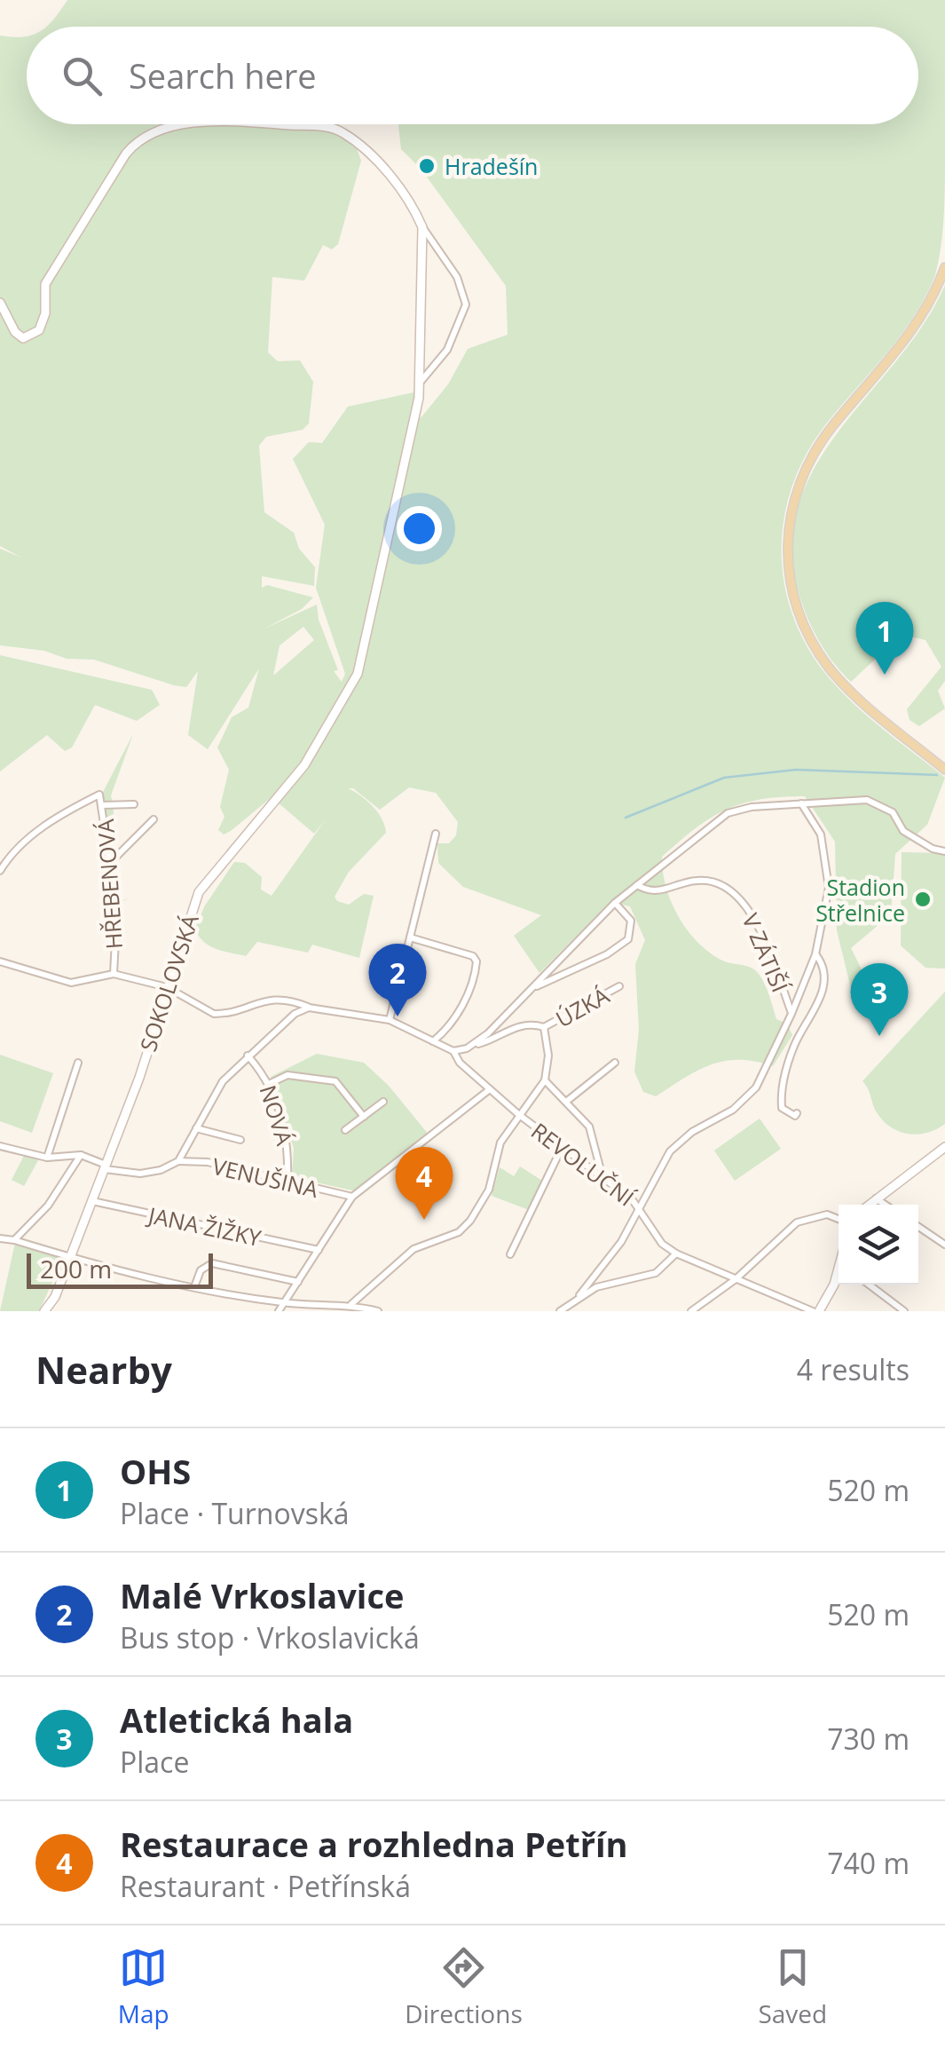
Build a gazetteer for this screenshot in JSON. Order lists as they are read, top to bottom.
{
  "streets": {
    "street": [
      "HŘEBENOVÁ",
      "V ZÁTIŠÍ",
      "SOKOLOVSKÁ",
      "ÚZKÁ",
      "NOVÁ",
      "REVOLUČNÍ",
      "VENUŠINA",
      "JANA ŽIŽKY"
    ]
  },
  "crossings": [
    ["SOKOLOVSKÁ", "JANA ŽIŽKY"],
    ["NOVÁ", "VENUŠINA"]
  ],
  "places": ["Hradešín", "Stadion Střelnice"],
  "scale_bar": "200 m",
  "page": {
    "search": "Search here",
    "pins": [
      "1",
      "2",
      "3",
      "4"
    ],
    "scale": "200 m",
    "heading": ["Nearby", "4 results"],
    "list": [
      {
        "mark": "1",
        "name": "OHS",
        "note": "Place · Turnovská",
        "value": "520 m"
      },
      {
        "mark": "2",
        "name": "Malé Vrkoslavice",
        "note": "Bus stop · Vrkoslavická",
        "value": "520 m"
      },
      {
        "mark": "3",
        "name": "Atletická hala",
        "note": "Place",
        "value": "730 m"
      },
      {
        "mark": "4",
        "name": "Restaurace a rozhledna Petřín",
        "note": "Restaurant · Petřínská",
        "value": "740 m"
      }
    ],
    "nav": ["Map", "Directions", "Saved"]
  }
}
